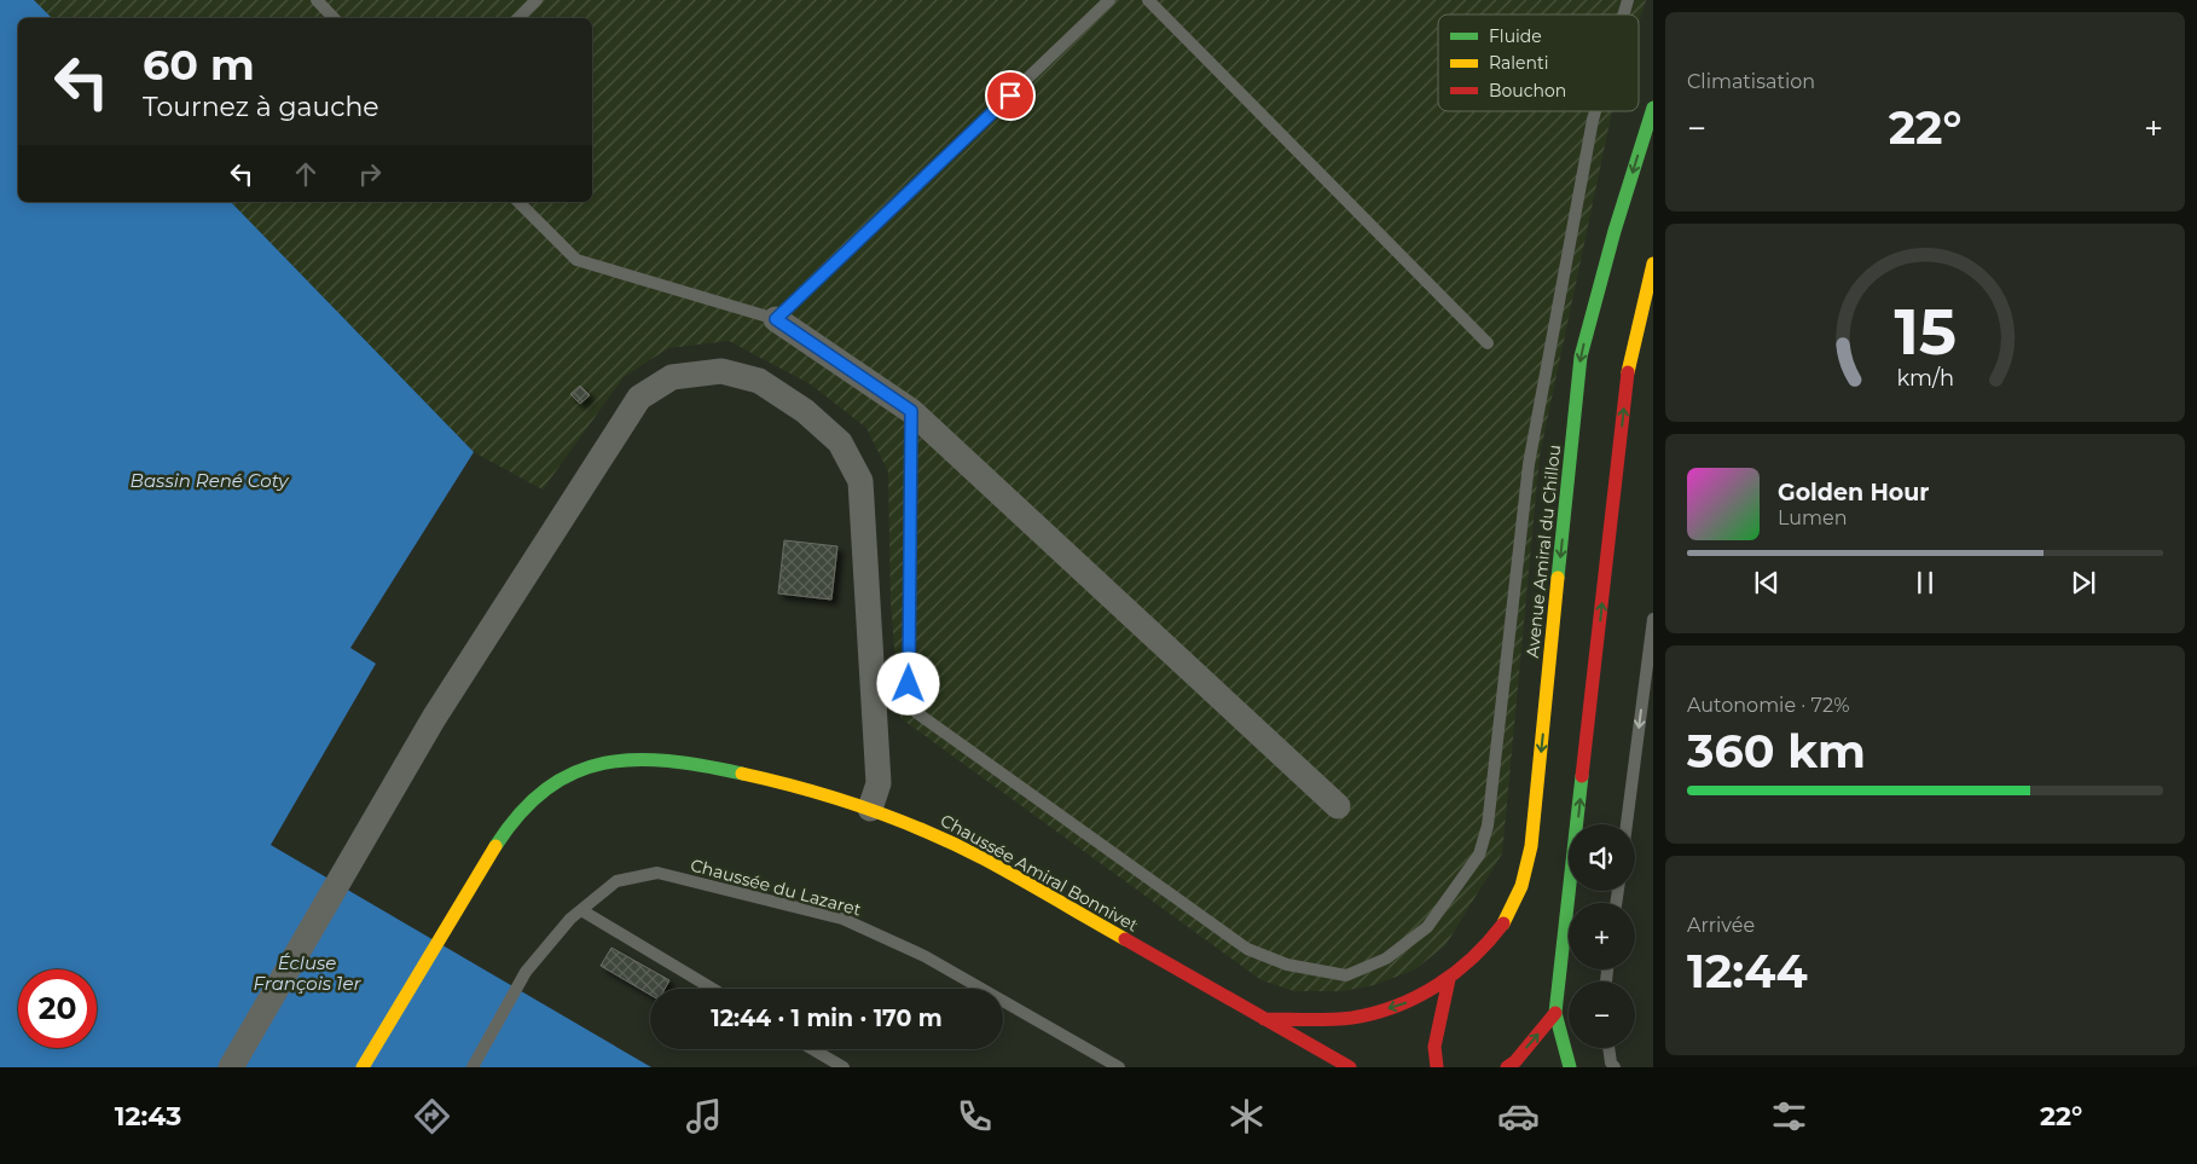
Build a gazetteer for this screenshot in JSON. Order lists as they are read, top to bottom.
{
  "streets": {
    "street": ["Avenue Amiral du Chillou", "Chaussée Amiral Bonnivet"],
    "lane": ["Chaussée du Lazaret"]
  },
  "crossings": [
    ["Avenue Amiral du Chillou", "Chaussée Amiral Bonnivet"]
  ],
  "water": ["Bassin René Coty", "Écluse François 1er"],
  "legend": ["Fluide", "Ralenti", "Bouchon"],
  "page": {
    "tile": [
      "Climatisation",
      ["Autonomie · 72%", "360 km"],
      ["Arrivée", "12:44"]
    ],
    "turn": ["60 m", "Tournez à gauche"],
    "heat": ["−", "22°", "+"],
    "song": ["Golden Hour", "Lumen"],
    "map_buttons": ["+", "−"],
    "limit": "20",
    "trip": "12:44 · 1 min · 170 m",
    "tabs": ["12:43", "22°"],
    "gauge": ["15", "km/h"]
  }
}
